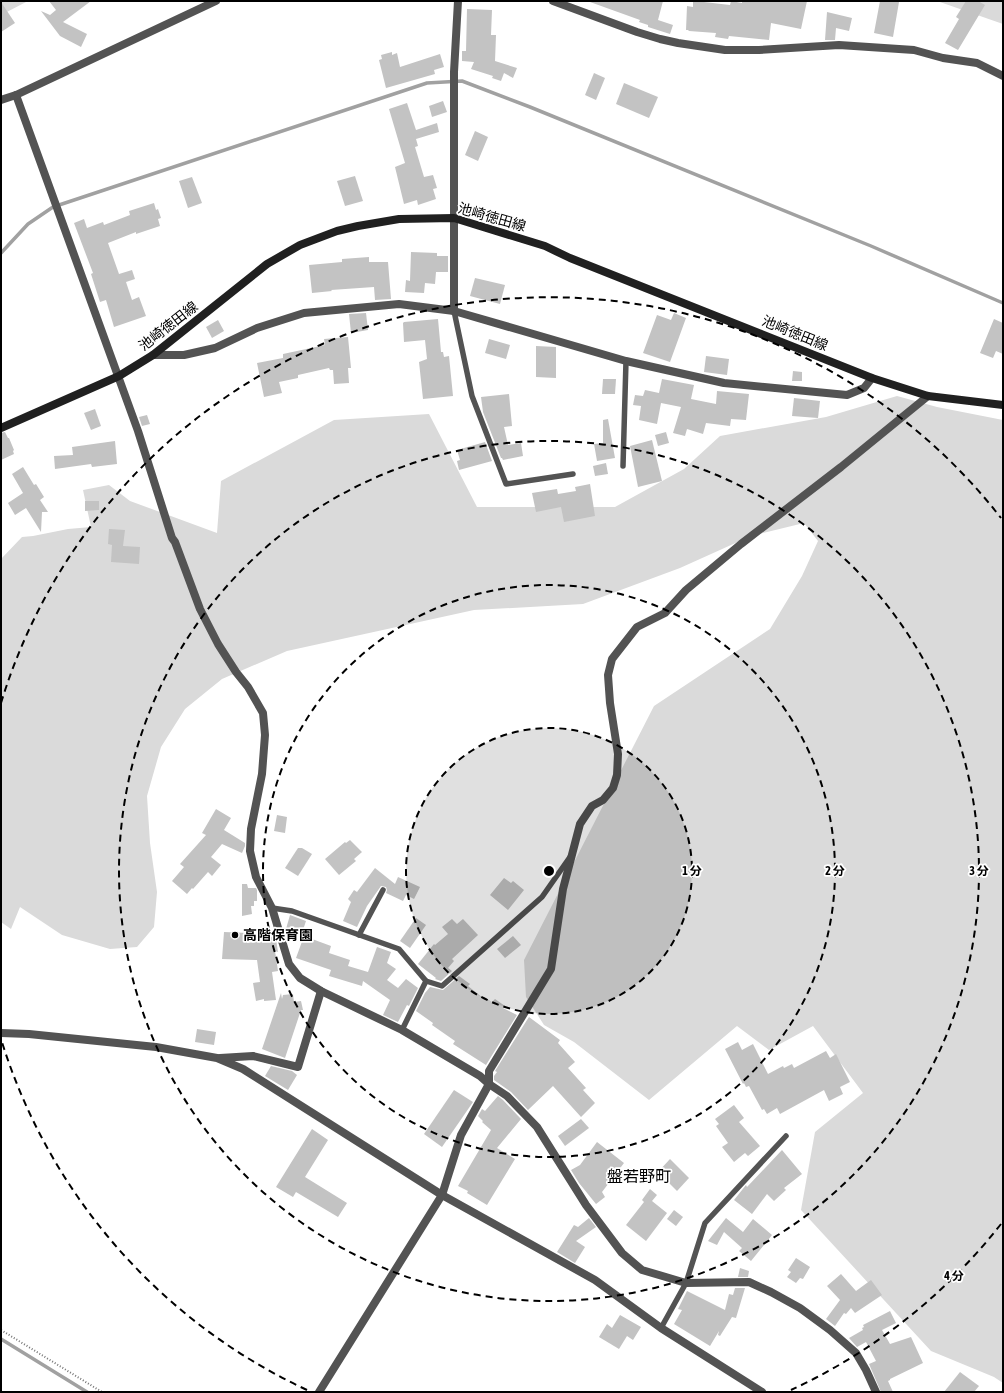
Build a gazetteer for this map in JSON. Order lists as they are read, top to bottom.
{
  "streets": {
    "main road": ["池崎徳田線"]
  },
  "districts": ["盤若野町"],
  "places": ["高階保育園"],
  "rings": [
    "1 分",
    "2 分",
    "3 分",
    "4 分"
  ]
}
